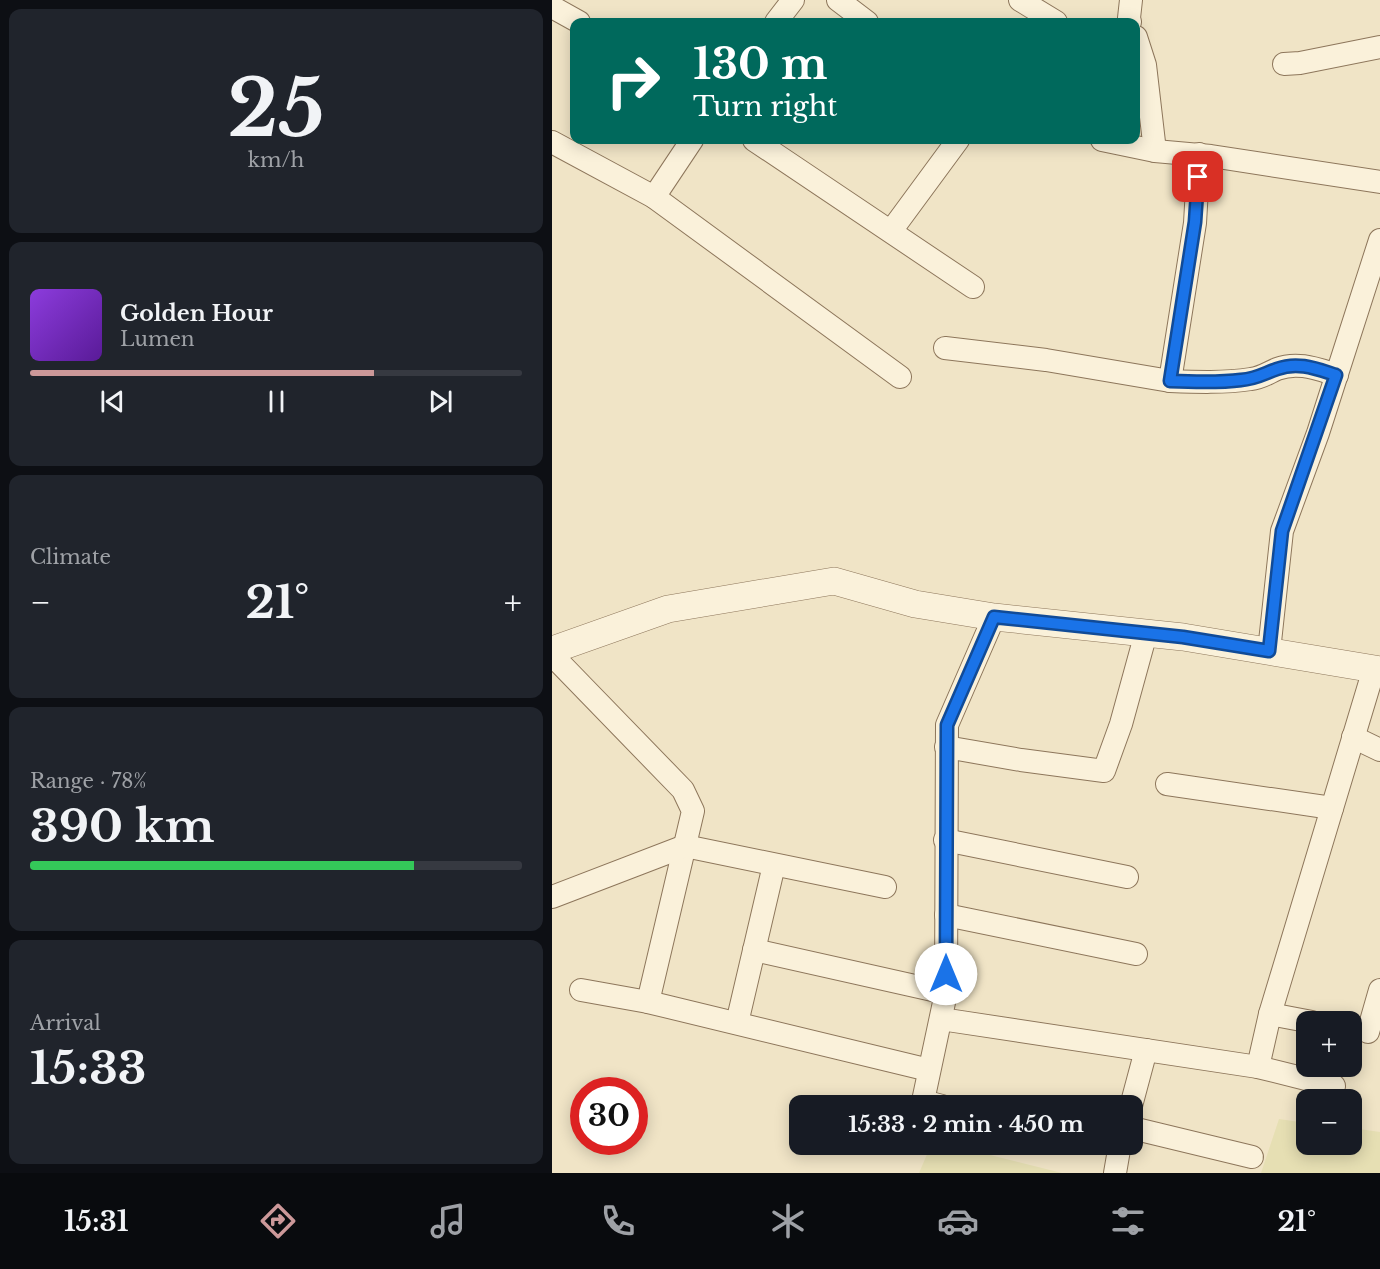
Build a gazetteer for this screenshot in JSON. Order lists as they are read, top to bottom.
{
  "page": {
    "tile": [
      ["25", "km/h"],
      "Climate",
      ["Range · 78%", "390 km"],
      ["Arrival", "15:33"]
    ],
    "turn": ["130 m", "Turn right"],
    "song": ["Golden Hour", "Lumen"],
    "heat": ["−", "21°", "+"],
    "map_buttons": ["+", "−"],
    "limit": "30",
    "trip": "15:33 · 2 min · 450 m",
    "tabs": ["15:31", "21°"]
  }
}
